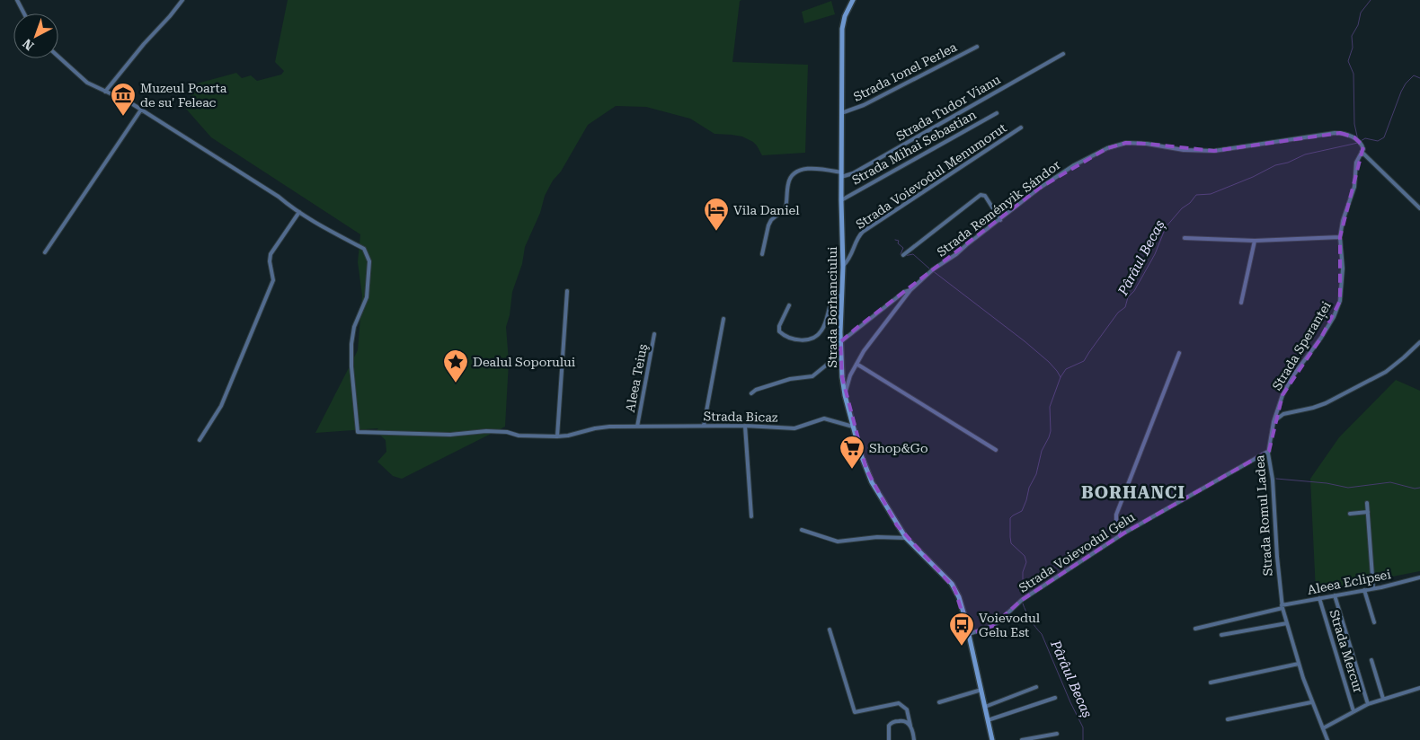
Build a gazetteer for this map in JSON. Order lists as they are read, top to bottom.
{
  "streets": {
    "main road": ["Strada Borhanciului"],
    "street": [
      "Strada Ionel Perlea",
      "Strada Tudor Vianu",
      "Strada Mihai Sebastian",
      "Strada Voievodul Menumorut",
      "Strada Reményik Sándor",
      "Strada Speranței",
      "Aleea Teiuş",
      "Strada Bicaz",
      "Strada Romul Ladea",
      "Strada Voievodul Gelu",
      "Aleea Eclipsei",
      "Strada Mercur"
    ]
  },
  "crossings": [
    ["Strada Ionel Perlea", "Strada Borhanciului"],
    ["Strada Tudor Vianu", "Strada Borhanciului"],
    ["Strada Mihai Sebastian", "Strada Borhanciului"],
    ["Strada Voievodul Menumorut", "Strada Borhanciului"],
    ["Strada Reményik Sándor", "Strada Borhanciului"],
    ["Strada Reményik Sándor", "Strada Speranței"],
    ["Strada Borhanciului", "Strada Bicaz"],
    ["Strada Borhanciului", "Strada Voievodul Gelu"],
    ["Strada Speranței", "Strada Romul Ladea"],
    ["Aleea Teiuş", "Strada Bicaz"],
    ["Strada Romul Ladea", "Strada Voievodul Gelu"],
    ["Strada Romul Ladea", "Aleea Eclipsei"],
    ["Aleea Eclipsei", "Strada Mercur"]
  ],
  "districts": ["BORHANCI"],
  "water": ["Pârâul Becaș"],
  "places": {
    "museum": ["Muzeul Poarta de su' Feleac"],
    "hotel": ["Vila Daniel"],
    "place": ["Dealul Soporului"],
    "supermarket": ["Shop&Go"],
    "bus stop": ["Voievodul Gelu Est"]
  },
  "north": "bottom left"
}
